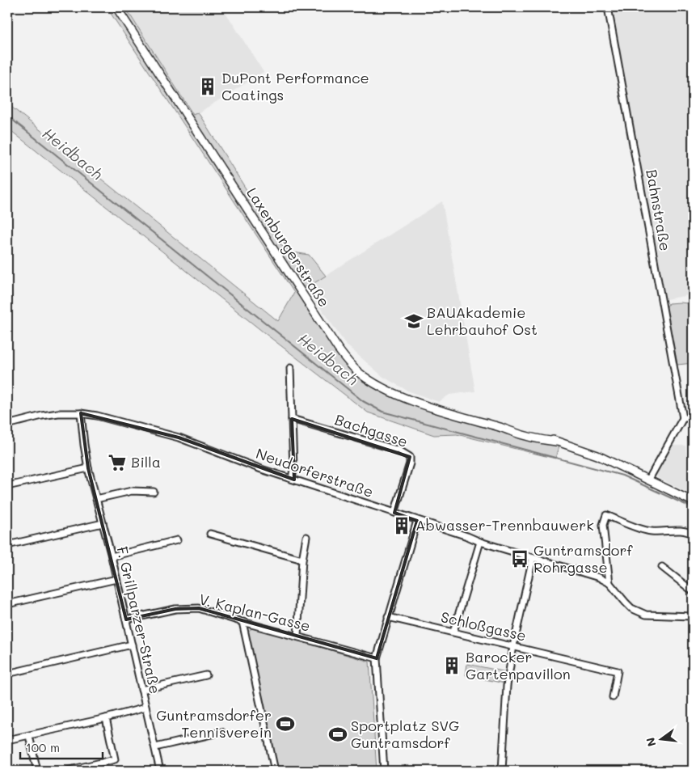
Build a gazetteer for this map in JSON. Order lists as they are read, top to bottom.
{
  "streets": {
    "street": [
      "Bahnstraße",
      "Laxenburgerstraße",
      "Bachgasse",
      "Neudorferstraße",
      "V. Kaplan-Gasse",
      "F. Grillparzer-Straße",
      "Schloßgasse"
    ]
  },
  "crossings": [
    ["Bachgasse", "Neudorferstraße"],
    ["Neudorferstraße", "F. Grillparzer-Straße"],
    ["V. Kaplan-Gasse", "F. Grillparzer-Straße"]
  ],
  "water": ["Heidbach"],
  "places": {
    "building": ["DuPont Performance Coatings", "Abwasser-Trennbauwerk", "Barocker Gartenpavillon"],
    "school or university": ["BAUAkademie Lehrbauhof Ost"],
    "supermarket": ["Billa"],
    "bus stop": ["Guntramsdorf Rohrgasse"],
    "sports": ["Guntramsdorfer Tennisverein", "Sportplatz SVG Guntramsdorf"]
  },
  "scale_bar": "100 m",
  "north": "left"
}
